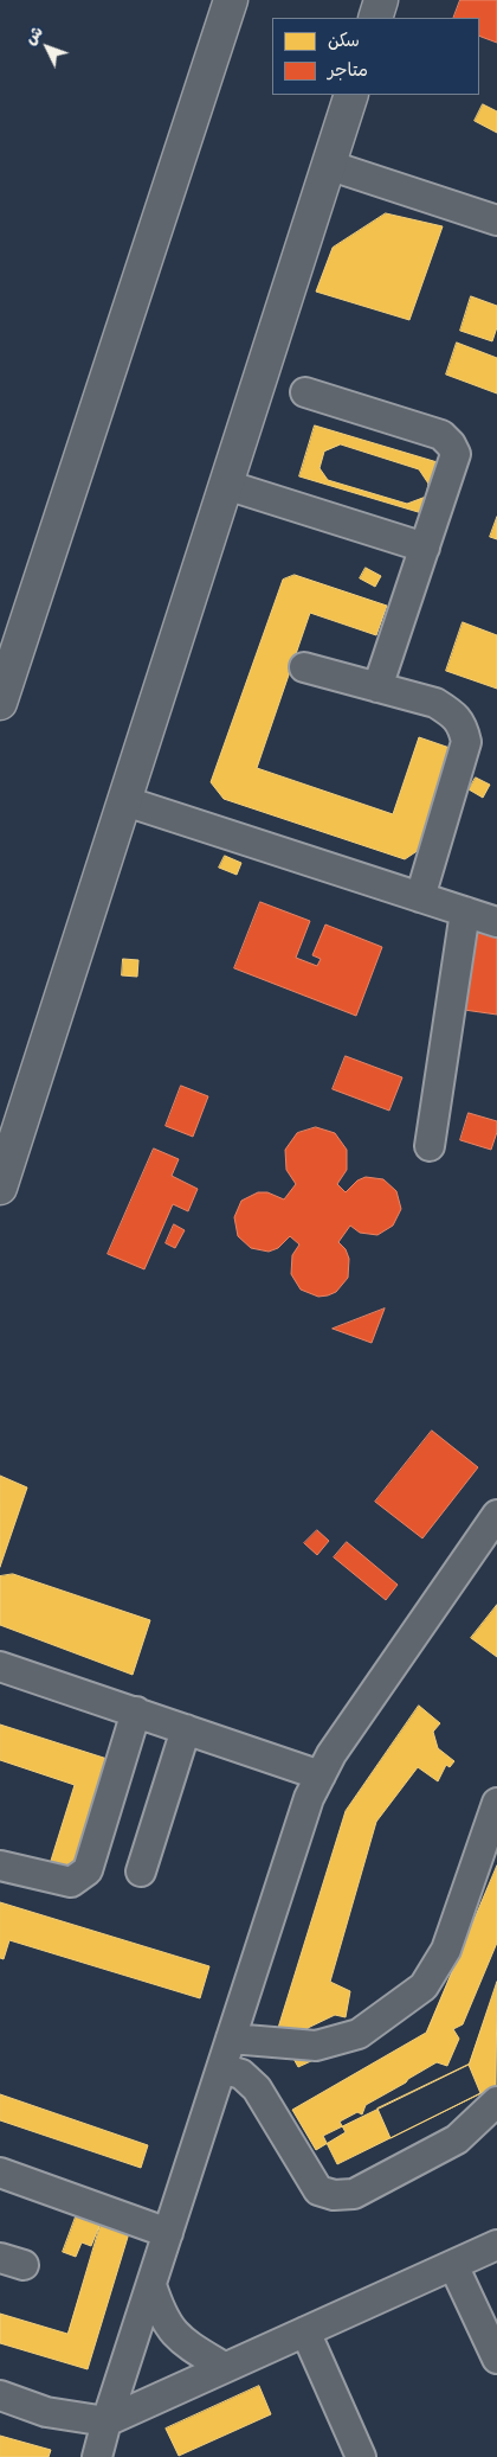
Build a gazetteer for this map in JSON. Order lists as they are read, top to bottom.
{
  "legend": ["سكن", "متاجر"],
  "north": "top left"
}
